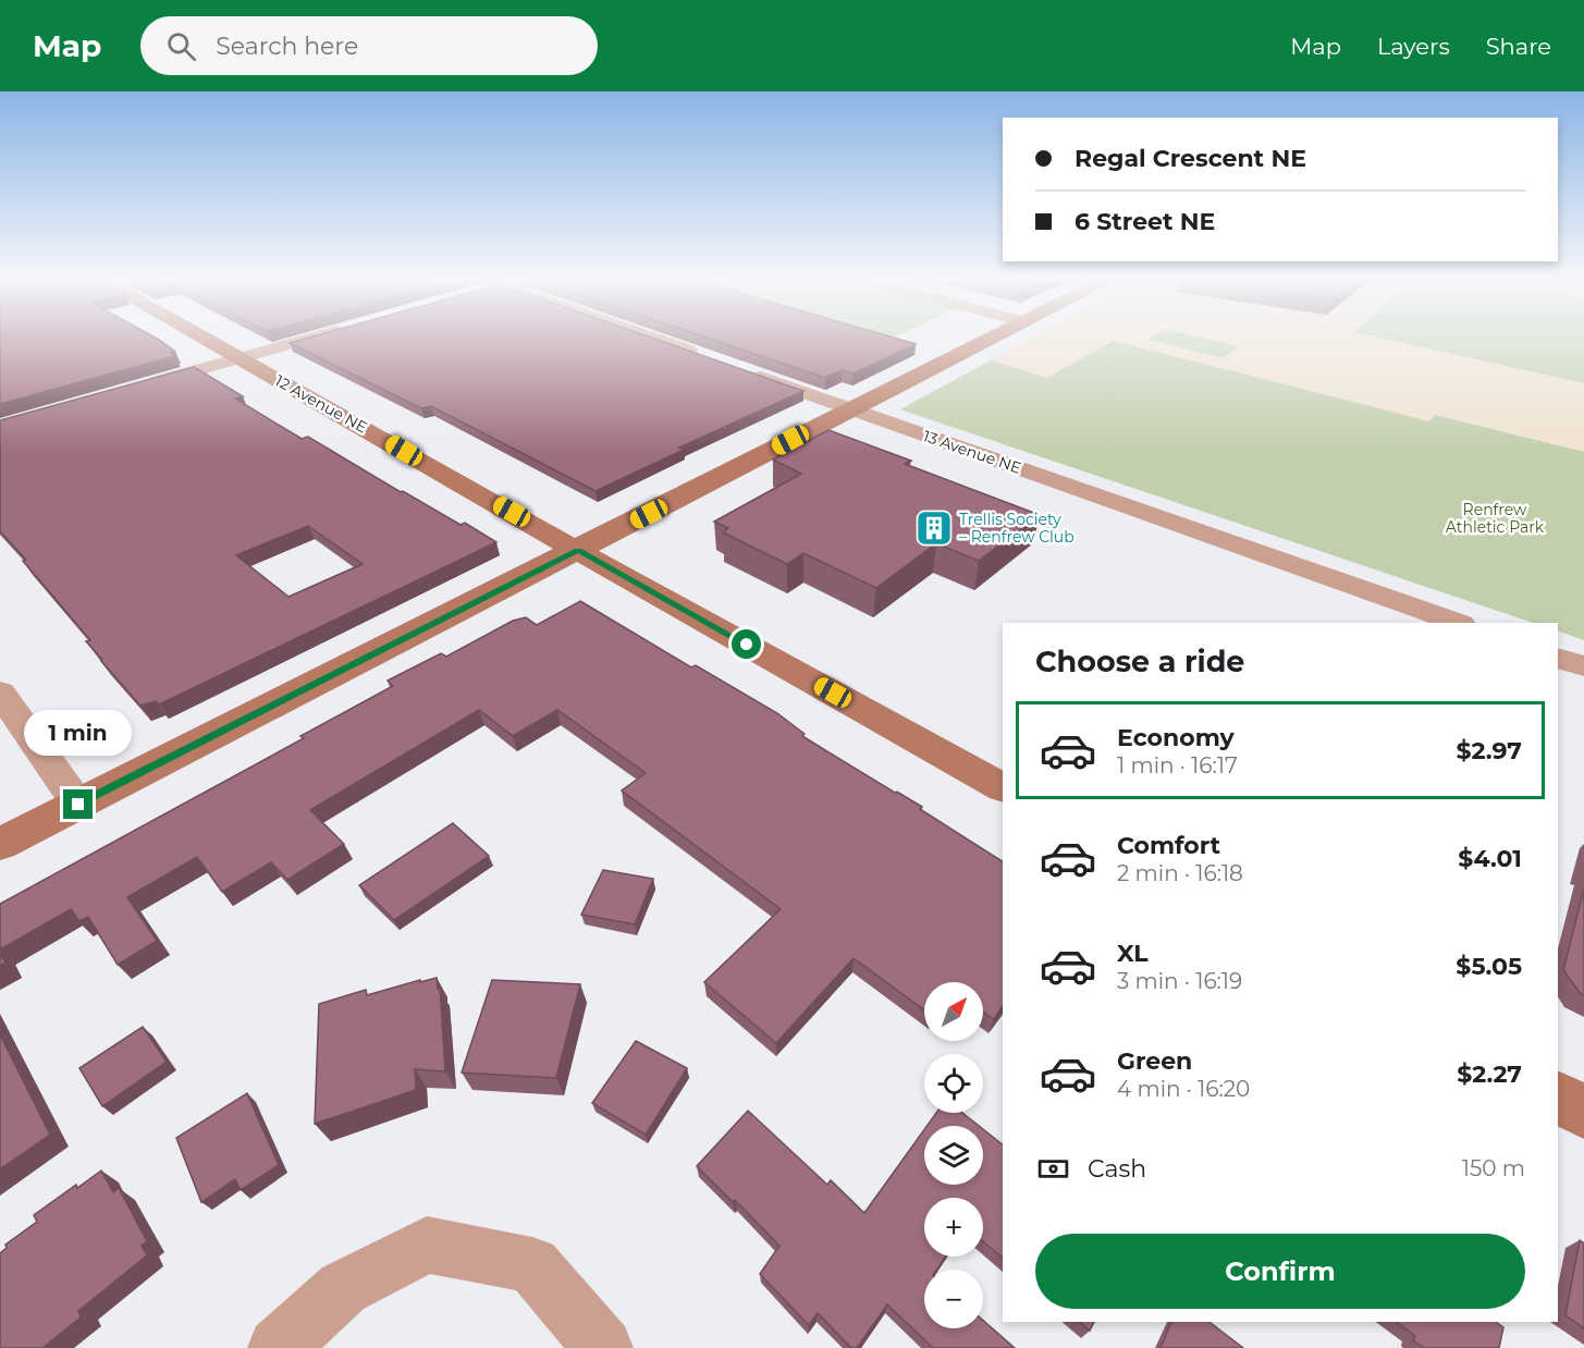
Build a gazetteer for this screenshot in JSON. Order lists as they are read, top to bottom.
{
  "streets": {
    "street": ["12 Avenue NE", "13 Avenue NE"]
  },
  "parks": ["Renfrew Athletic Park"],
  "places": {
    "building": ["Trellis Society – Renfrew Club"]
  },
  "north": "top right",
  "page": {
    "header": "Map",
    "search": "Search here",
    "nav": ["Map", "Layers", "Share"],
    "banner": ["Regal Crescent NE", "6 Street NE"],
    "heading": "Choose a ride",
    "list": [
      {
        "name": "Economy",
        "note": "1 min · 16:17",
        "value": "$2.97"
      },
      {
        "name": "Comfort",
        "note": "2 min · 16:18",
        "value": "$4.01"
      },
      {
        "name": "XL",
        "note": "3 min · 16:19",
        "value": "$5.05"
      },
      {
        "name": "Green",
        "note": "4 min · 16:20",
        "value": "$2.27"
      }
    ],
    "bubble": "1 min",
    "map_buttons": ["+", "−"],
    "pay": ["Cash", "150 m"],
    "buttons": "Confirm"
  }
}
